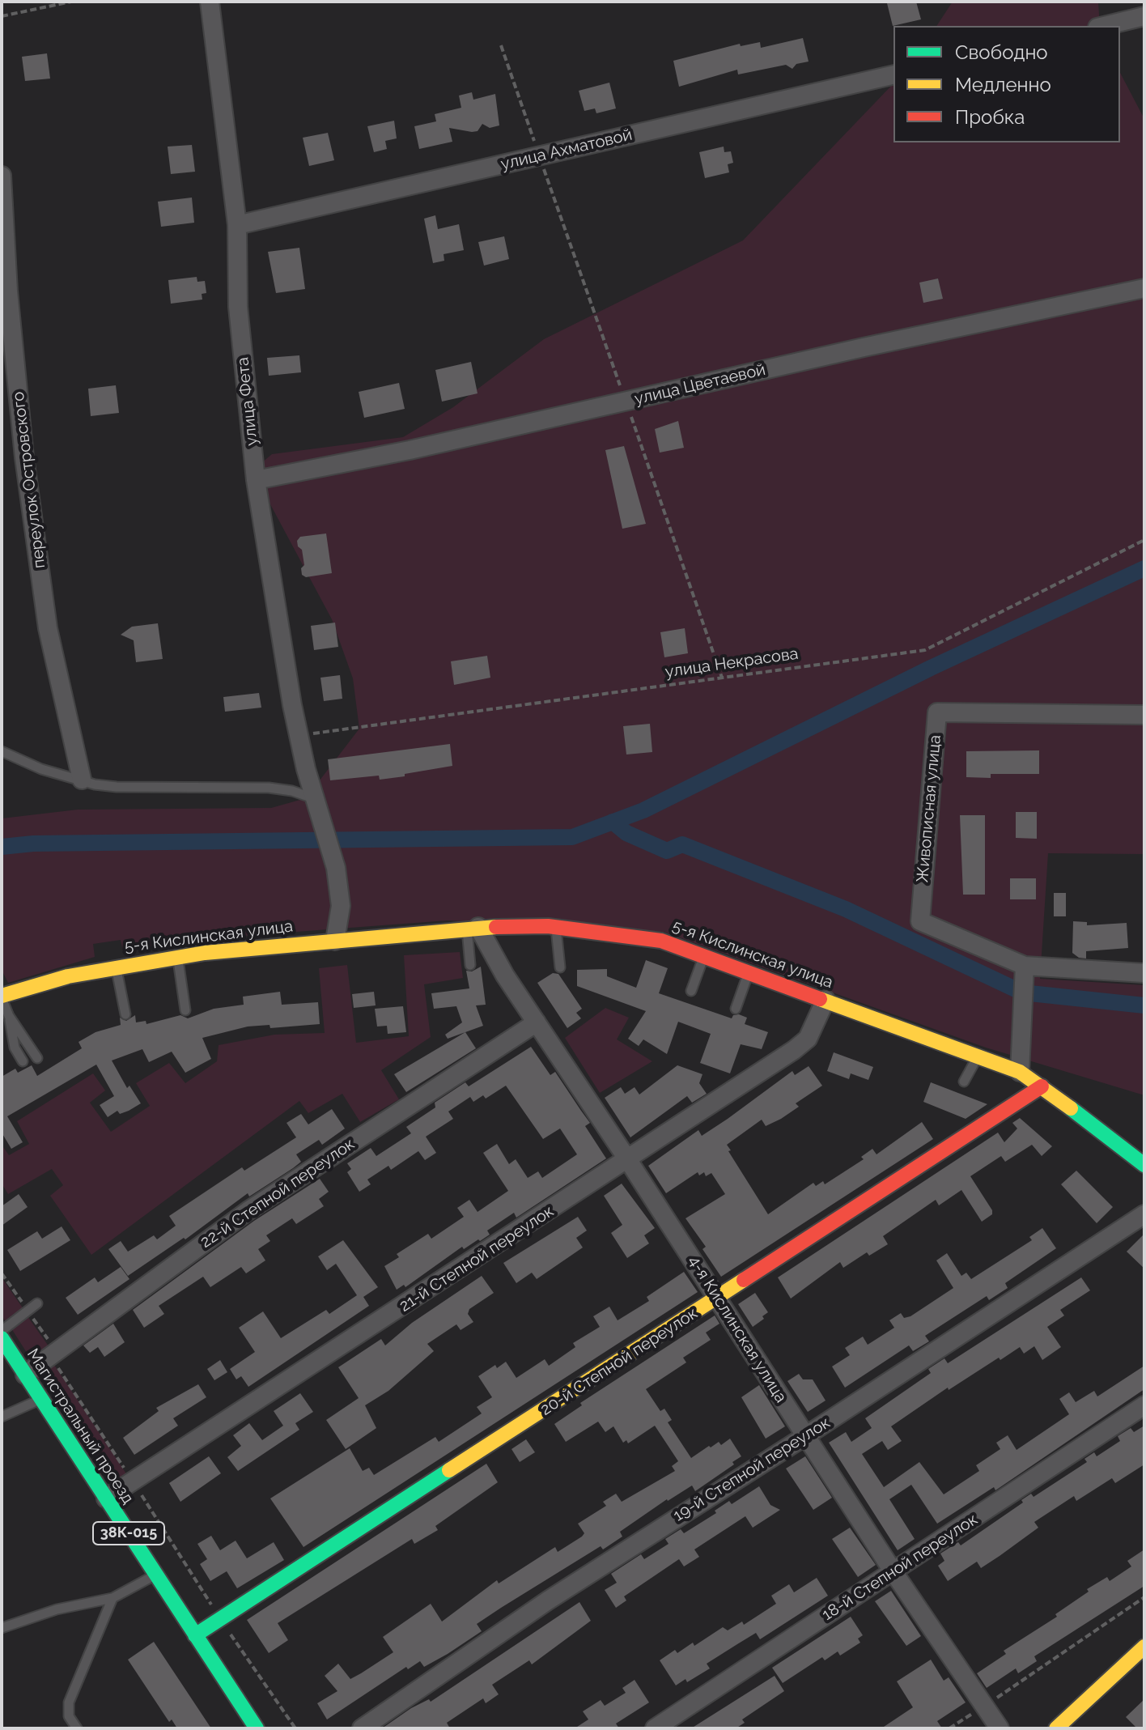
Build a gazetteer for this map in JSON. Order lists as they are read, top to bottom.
{
  "streets": {
    "street": [
      "улица Ахматовой",
      "улица Цветаевой",
      "улица Фета",
      "переулок Островского",
      "Живописная улица",
      "5-я Кислинская улица",
      "22-й Степной переулок",
      "21-й Степной переулок",
      "4-я Кислинская улица",
      "20-й Степной переулок",
      "Магистральный проезд",
      "19-й Степной переулок",
      "38К-015",
      "18-й Степной переулок"
    ],
    "path": ["улица Некрасова"]
  },
  "crossings": [
    ["улица Ахматовой", "улица Фета"],
    ["улица Цветаевой", "улица Фета"],
    ["улица Фета", "улица Некрасова"],
    ["улица Фета", "5-я Кислинская улица"],
    ["5-я Кислинская улица", "21-й Степной переулок"],
    ["5-я Кислинская улица", "4-я Кислинская улица"],
    ["5-я Кислинская улица", "20-й Степной переулок"],
    ["22-й Степной переулок", "4-я Кислинская улица"],
    ["22-й Степной переулок", "Магистральный проезд"],
    ["21-й Степной переулок", "4-я Кислинская улица"],
    ["21-й Степной переулок", "Магистральный проезд"],
    ["4-я Кислинская улица", "20-й Степной переулок"],
    ["4-я Кислинская улица", "19-й Степной переулок"],
    ["4-я Кислинская улица", "18-й Степной переулок"],
    ["20-й Степной переулок", "Магистральный проезд"]
  ],
  "legend": ["Свободно", "Медленно", "Пробка"]
}
